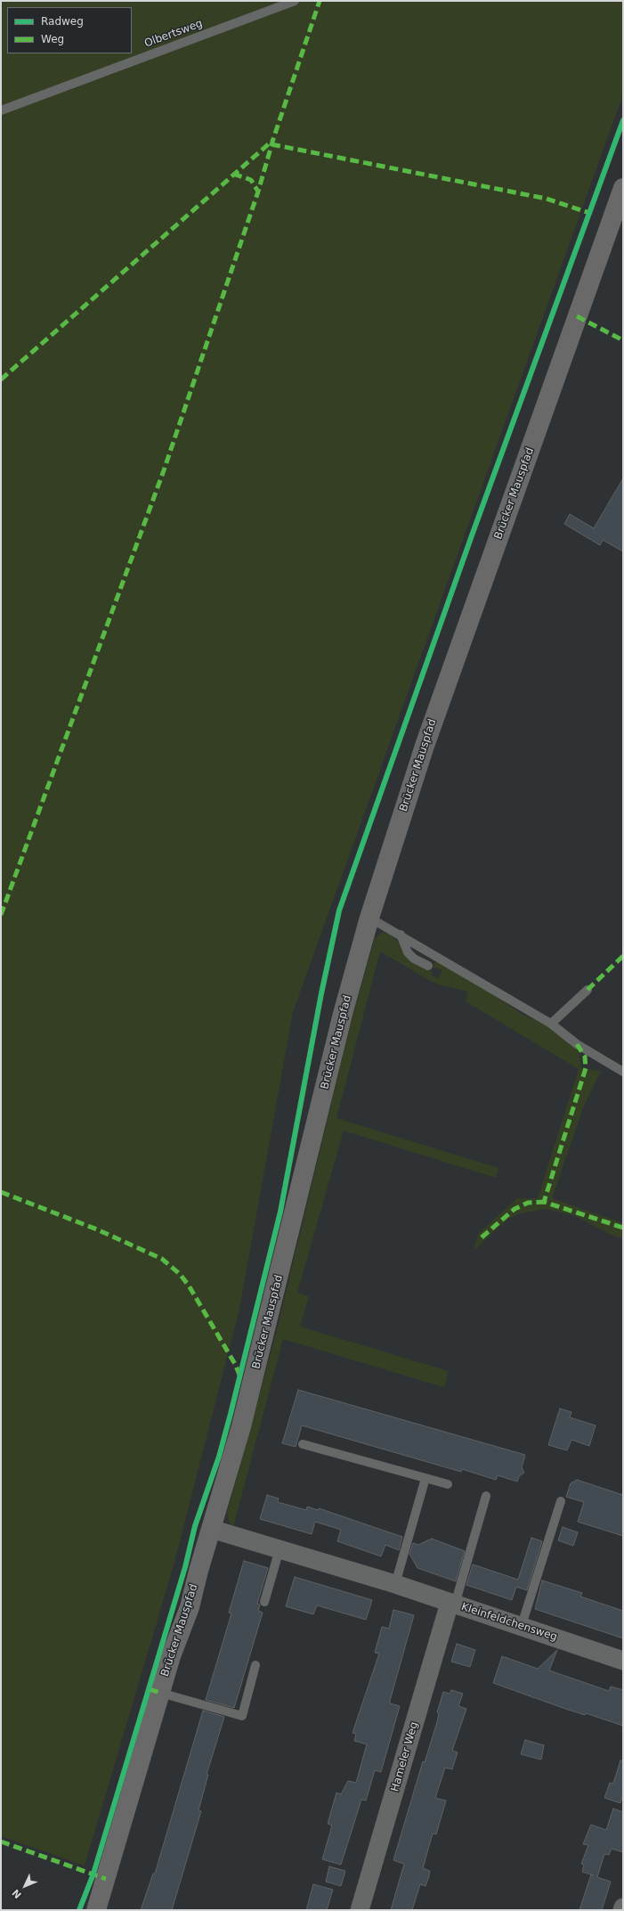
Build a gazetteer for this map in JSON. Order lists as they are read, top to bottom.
{
  "streets": {
    "main road": ["Brücker Mauspfad"],
    "street": ["Kleinfeldchensweg", "Hameler Weg"],
    "lane": ["Olbertsweg"]
  },
  "crossings": [
    ["Brücker Mauspfad", "Kleinfeldchensweg"],
    ["Kleinfeldchensweg", "Hameler Weg"]
  ],
  "legend": ["Radweg", "Weg"],
  "north": "bottom left"
}
